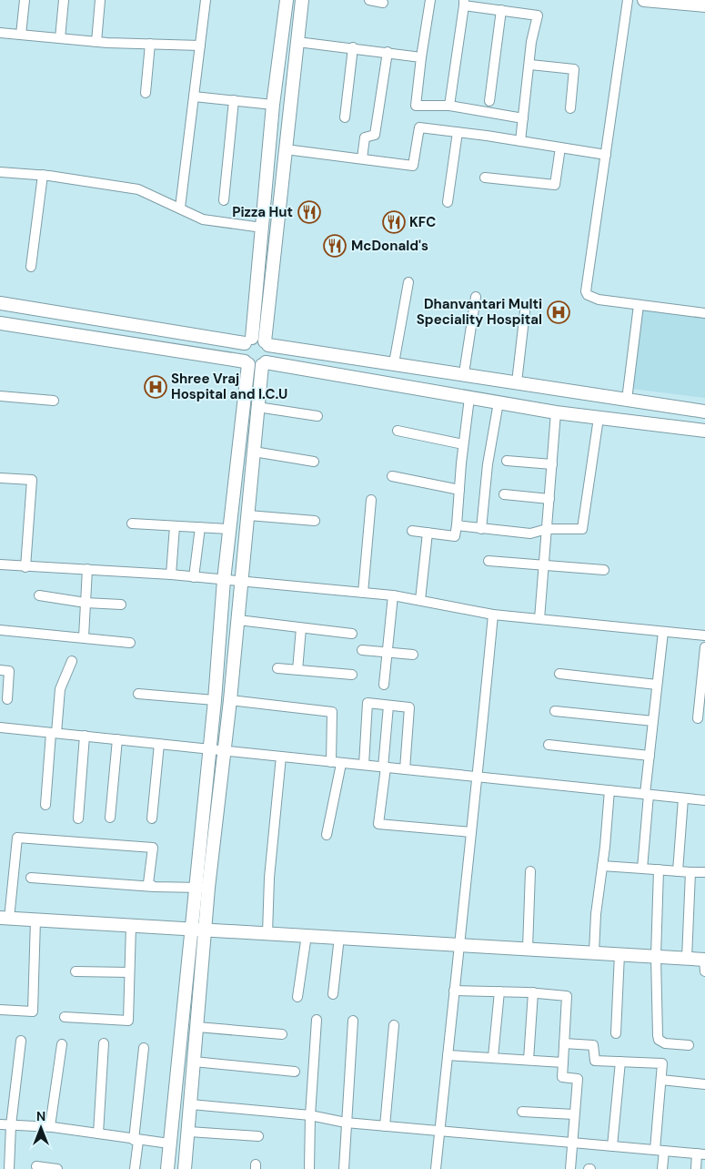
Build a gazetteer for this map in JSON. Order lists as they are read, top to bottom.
{
  "places": {
    "restaurant": ["Pizza Hut", "KFC", "McDonald's"],
    "hospital": ["Dhanvantari Multi Speciality Hospital", "Shree Vraj Hospital and I.C.U"]
  },
  "north": "top"
}
